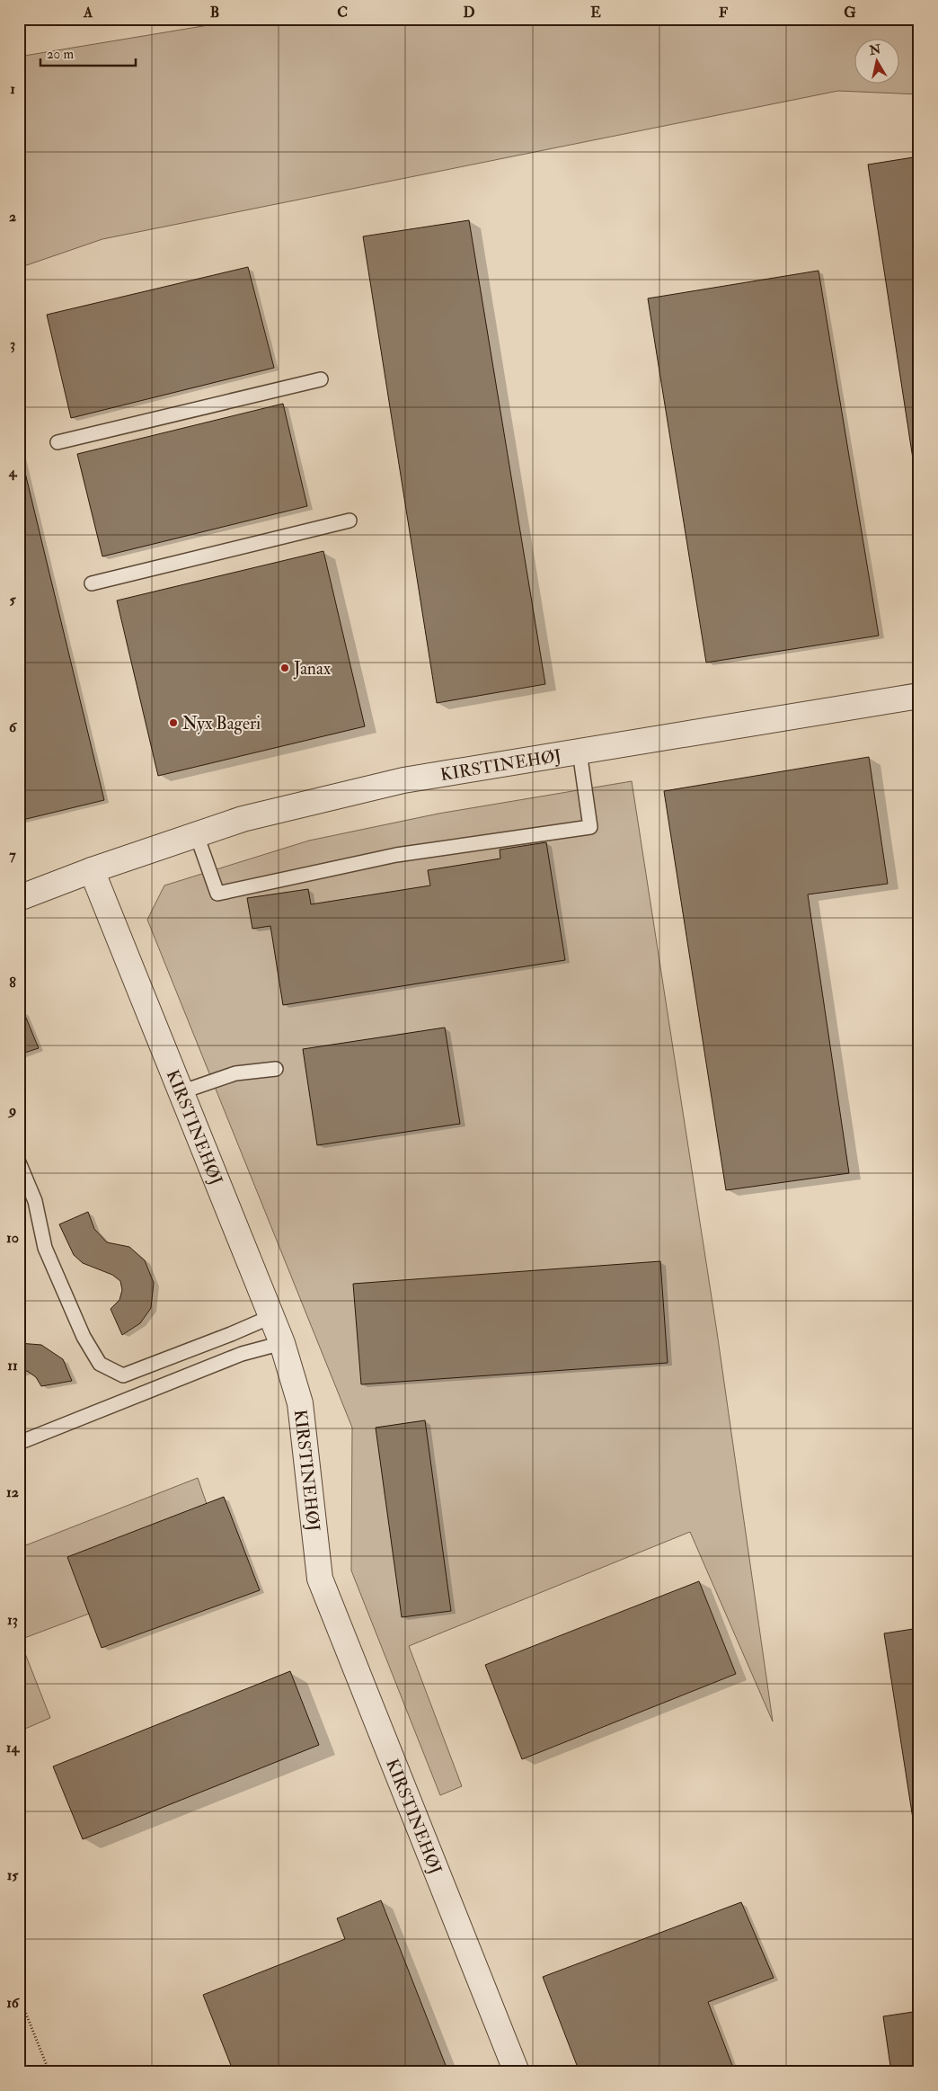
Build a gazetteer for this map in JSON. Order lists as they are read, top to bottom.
{
  "streets": {
    "street": ["KIRSTINEHØJ"]
  },
  "places": ["Janax", "Nyx Bageri"],
  "scale_bar": "20 m",
  "north": "top",
  "grid": {
    "columns": [
      "A",
      "B",
      "C",
      "D",
      "E",
      "F",
      "G"
    ],
    "rows": [
      "1",
      "2",
      "3",
      "4",
      "5",
      "6",
      "7",
      "8",
      "9",
      "10",
      "11",
      "12",
      "13",
      "14",
      "15",
      "16"
    ]
  }
}
